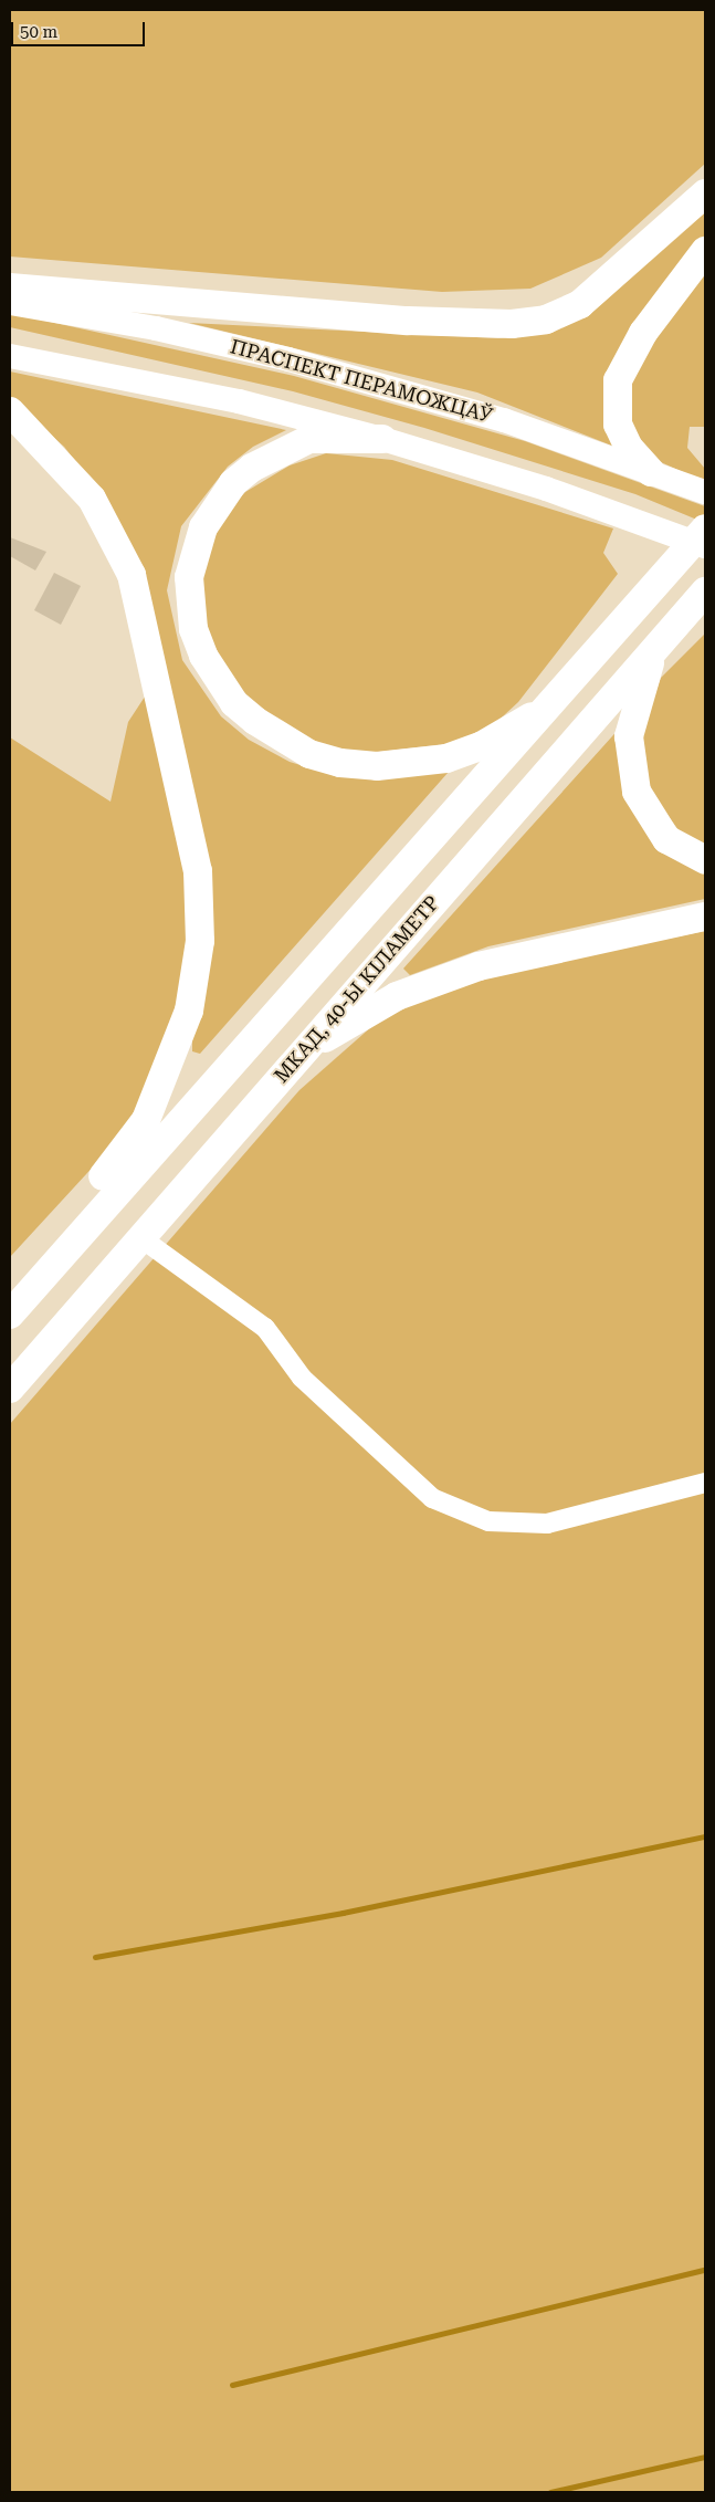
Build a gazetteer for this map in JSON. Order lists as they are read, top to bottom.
{
  "streets": {
    "highway": ["МКАД, 40-Ы КІЛАМЕТР"],
    "main road": ["ПРАСПЕКТ ПЕРАМОЖЦАЎ"]
  },
  "scale_bar": "50 m"
}
